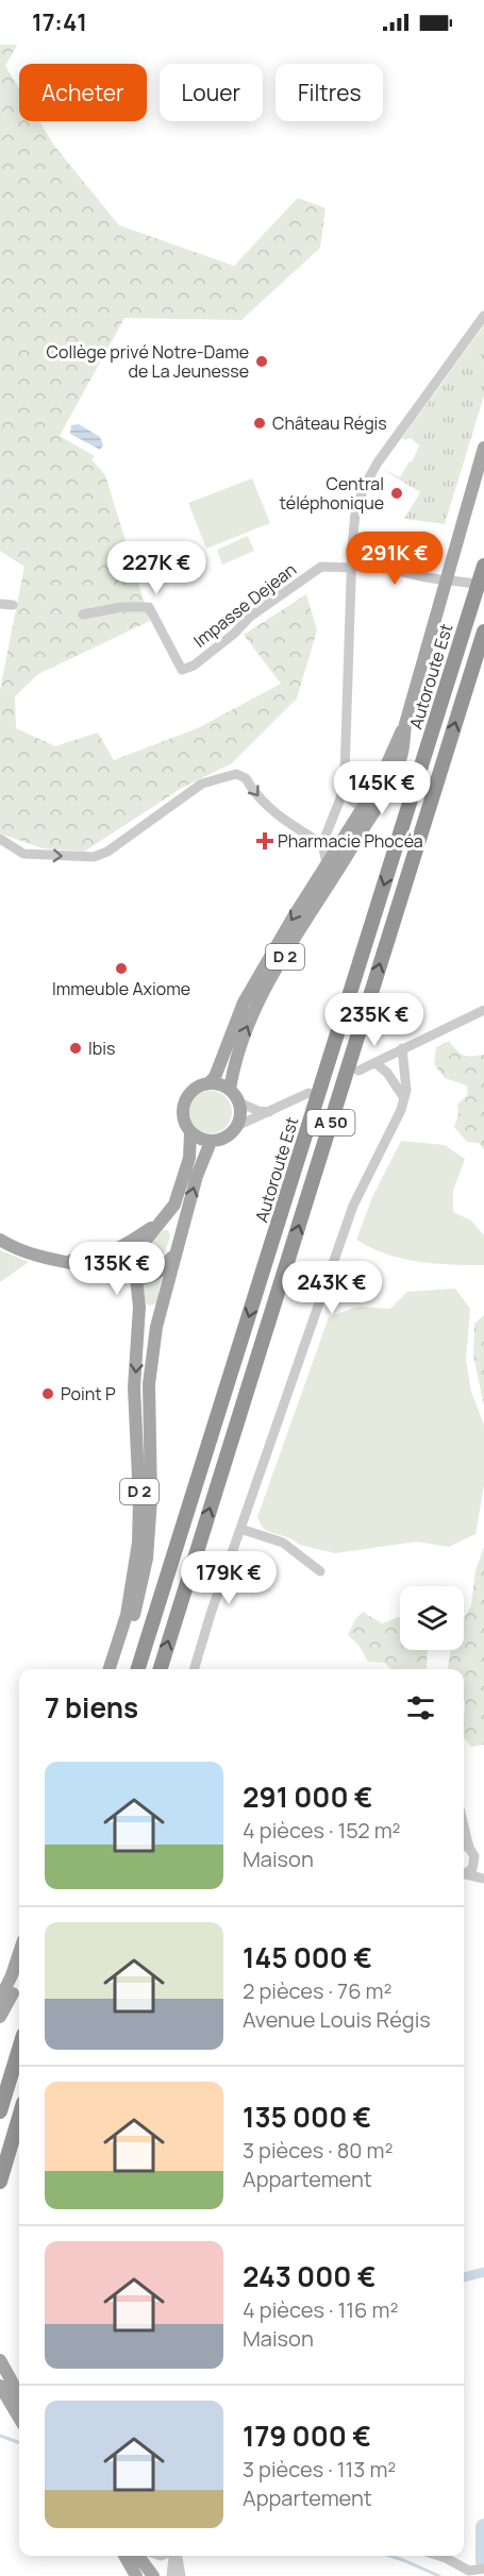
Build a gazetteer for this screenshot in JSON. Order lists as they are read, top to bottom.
{
  "streets": {
    "highway": ["Autoroute Est", "A 50"],
    "main road": ["D 2"],
    "street": ["Impasse Dejean"]
  },
  "places": {
    "other": [
      "Collège privé Notre-Dame de La Jeunesse",
      "Château Régis",
      "Central téléphonique",
      "Immeuble Axiome",
      "Ibis",
      "Point P"
    ],
    "health": ["Pharmacie Phocéa"]
  },
  "page": {
    "status": "17:41",
    "chip": ["Acheter", "Louer", "Filtres"],
    "price": [
      "291K €",
      "227K €",
      "145K €",
      "235K €",
      "135K €",
      "243K €",
      "179K €"
    ],
    "heading": "7 biens",
    "list": [
      {
        "name": "291 000 €",
        "note": "4 pièces · 152 m² · Maison"
      },
      {
        "name": "145 000 €",
        "note": "2 pièces · 76 m² · Avenue Louis Régis"
      },
      {
        "name": "135 000 €",
        "note": "3 pièces · 80 m² · Appartement"
      },
      {
        "name": "243 000 €",
        "note": "4 pièces · 116 m² · Maison"
      },
      {
        "name": "179 000 €",
        "note": "3 pièces · 113 m² · Appartement"
      }
    ]
  }
}
